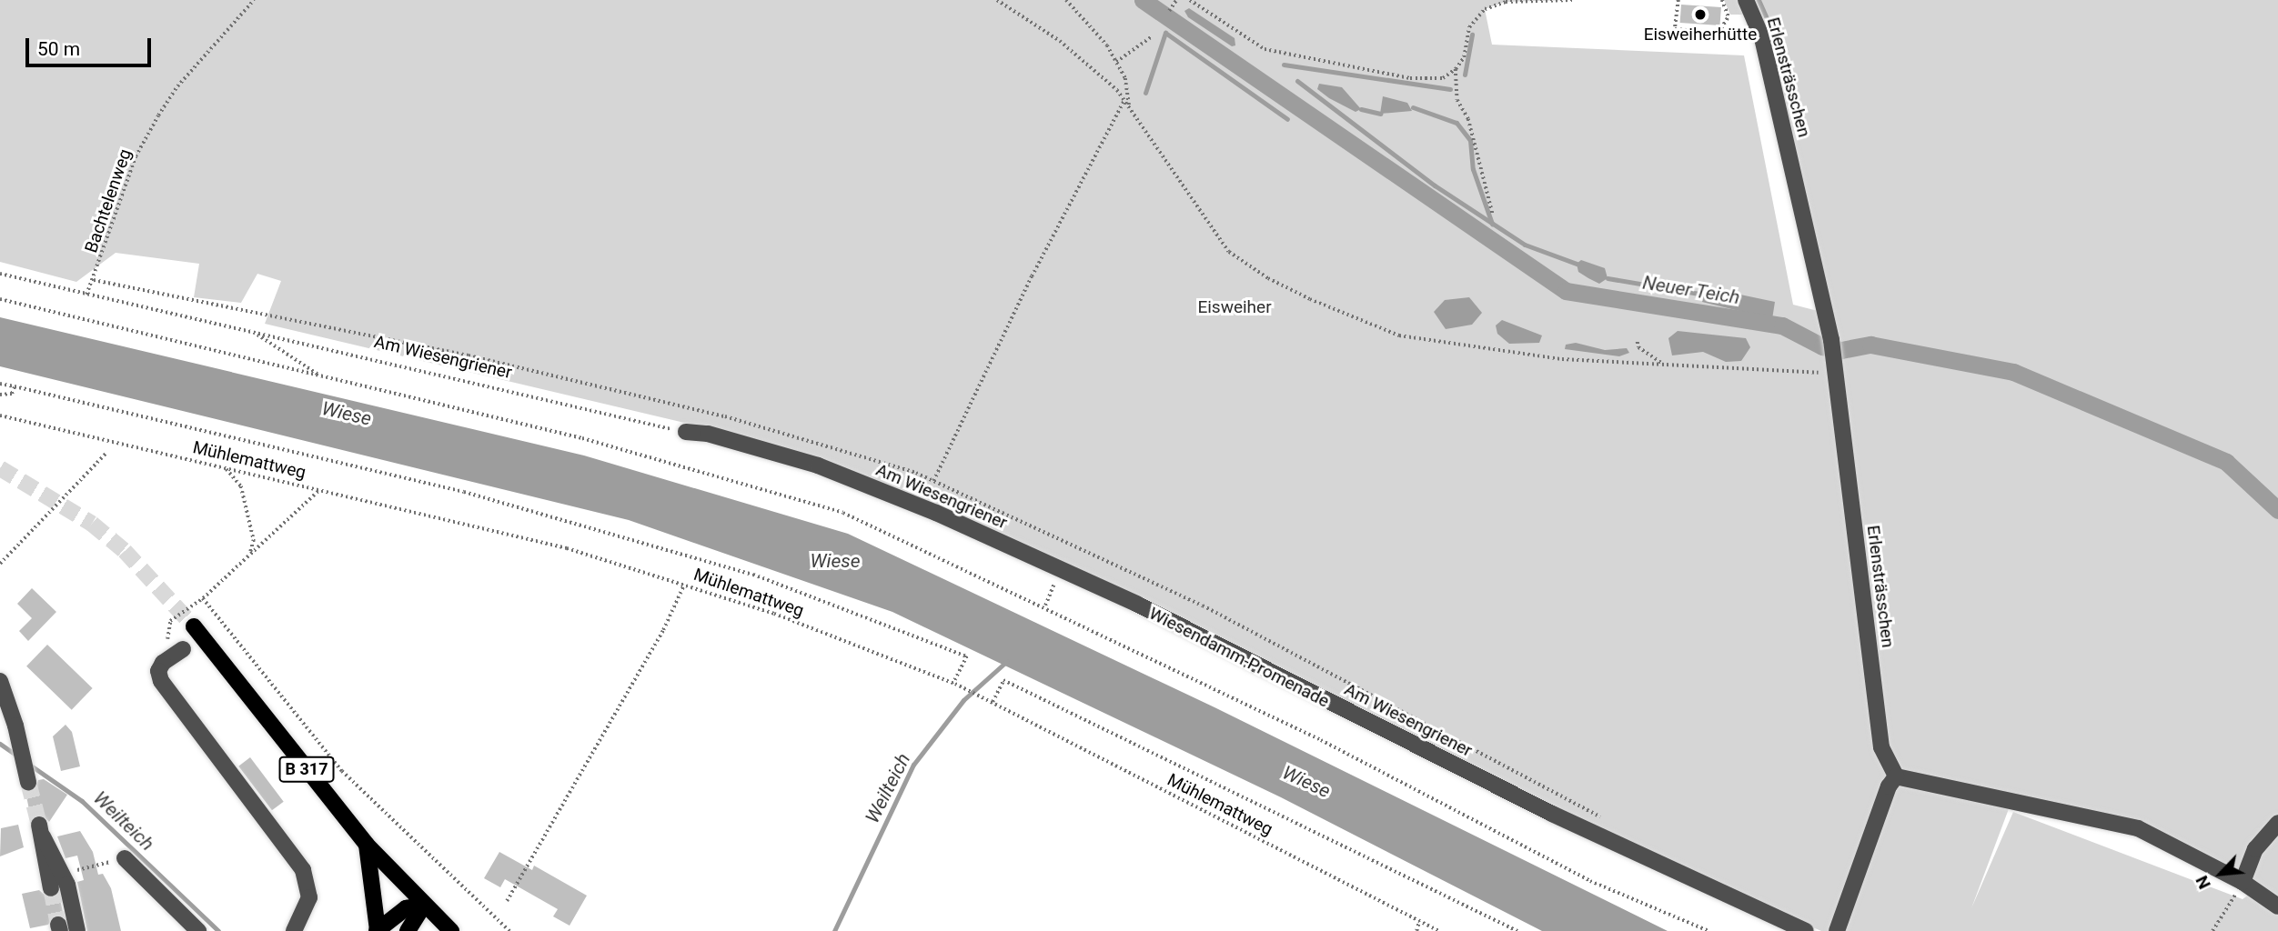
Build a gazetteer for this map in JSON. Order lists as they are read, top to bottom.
{
  "streets": {
    "main road": ["B 317"],
    "street": ["Erlensträsschen", "Am Wiesengriener"],
    "path": ["Bachtelenweg", "Mühlemattweg"]
  },
  "crossings": [
    ["Bachtelenweg", "Am Wiesengriener"]
  ],
  "water": ["Neuer Teich", "Wiese", "Weilteich"],
  "parks": ["Eisweiher"],
  "places": ["Eisweiherhütte"],
  "scale_bar": "50 m",
  "north": "bottom left"
}
